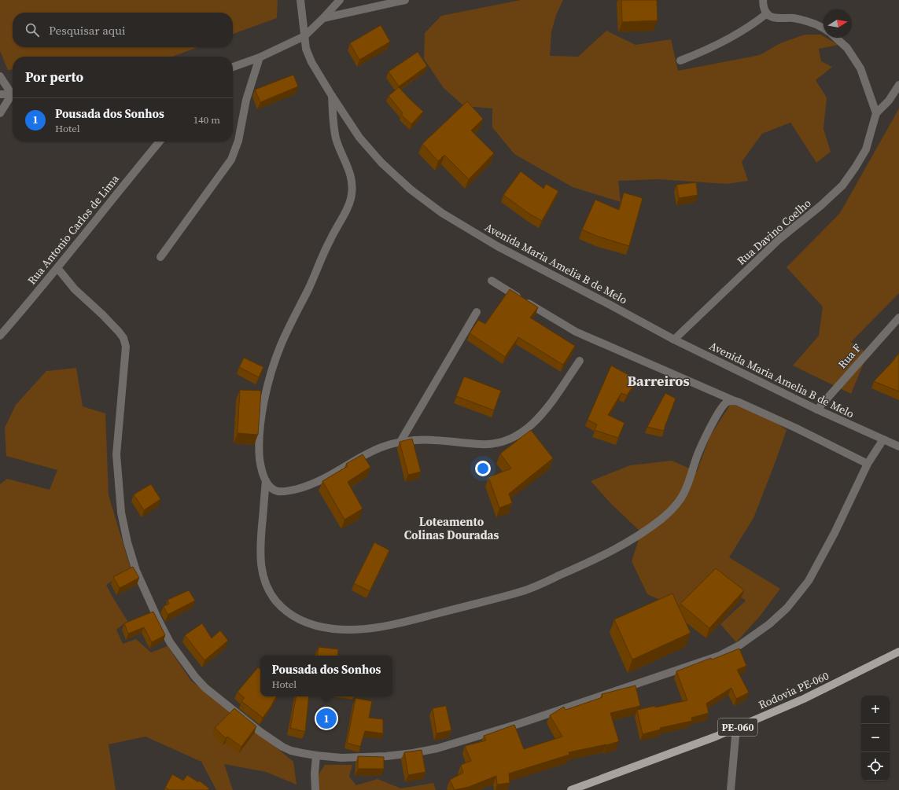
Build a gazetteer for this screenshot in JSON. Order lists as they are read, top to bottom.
{
  "streets": {
    "main road": ["Rodovia PE-060", "PE-060"],
    "street": [
      "Rua Antonio Carlos de Lima",
      "Rua Davino Coelho",
      "Avenida Maria Amelia B de Melo",
      "Rua F"
    ]
  },
  "crossings": [
    ["Rua Davino Coelho", "Avenida Maria Amelia B de Melo"],
    ["Avenida Maria Amelia B de Melo", "Rua F"]
  ],
  "districts": ["Barreiros", "Loteamento Colinas Douradas"],
  "north": "right",
  "page": {
    "search": "Pesquisar aqui",
    "heading": "Por perto",
    "list": [
      {
        "mark": "1",
        "name": "Pousada dos Sonhos",
        "note": "Hotel",
        "value": "140 m"
      }
    ],
    "popup": ["Pousada dos Sonhos", "Hotel"],
    "map_buttons": ["+", "−"],
    "pins": "1"
  }
}
